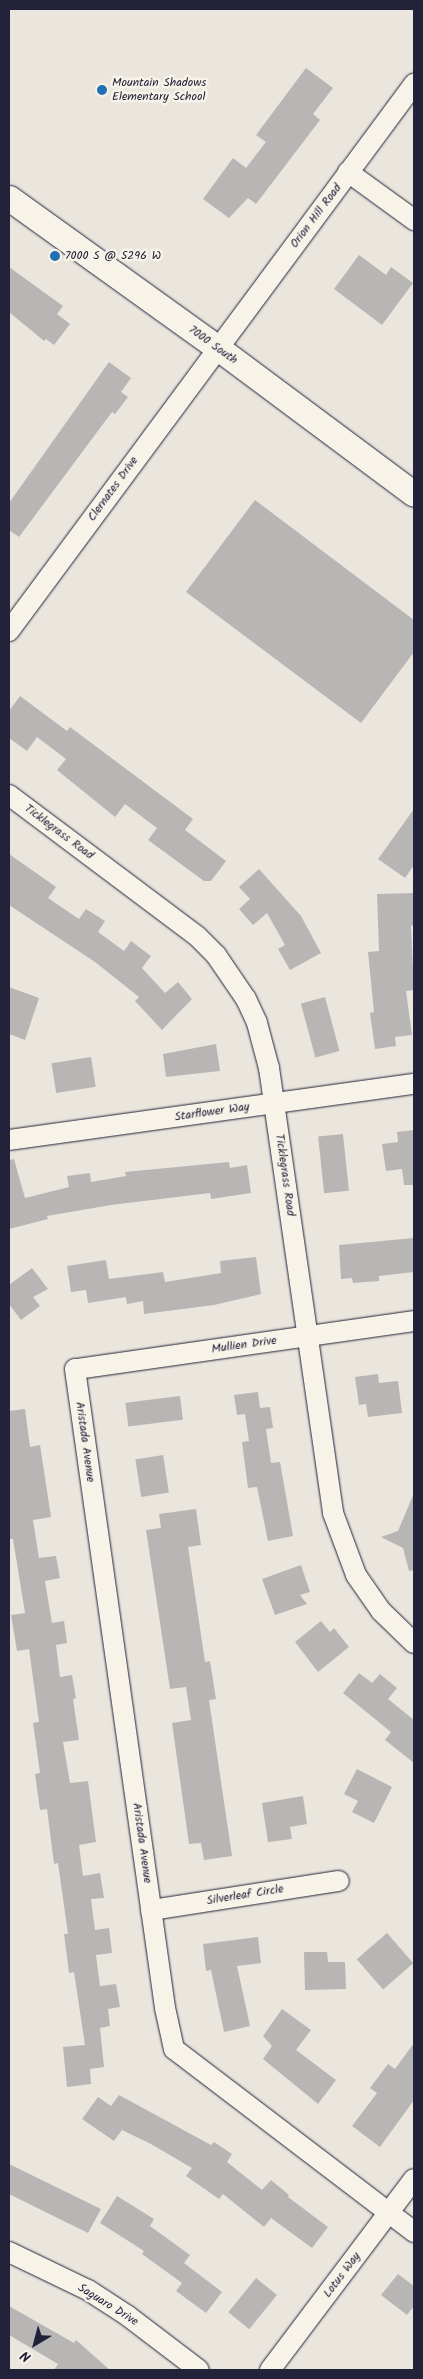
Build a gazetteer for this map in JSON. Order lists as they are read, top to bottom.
{
  "streets": {
    "street": [
      "Orion Hill Road",
      "7000 South",
      "Clernates Drive",
      "Ticklegrass Road",
      "Starflower Way",
      "Mullien Drive",
      "Aristada Avenue",
      "Silverleaf Circle",
      "Lotus Way",
      "Saguaro Drive"
    ]
  },
  "crossings": [
    ["Orion Hill Road", "7000 South"],
    ["Orion Hill Road", "Clernates Drive"],
    ["7000 South", "Clernates Drive"],
    ["Ticklegrass Road", "Starflower Way"],
    ["Ticklegrass Road", "Mullien Drive"],
    ["Mullien Drive", "Aristada Avenue"],
    ["Aristada Avenue", "Silverleaf Circle"],
    ["Aristada Avenue", "Lotus Way"]
  ],
  "places": ["Mountain Shadows Elementary School", "7000 S @ 5296 W"],
  "north": "bottom left"
}
